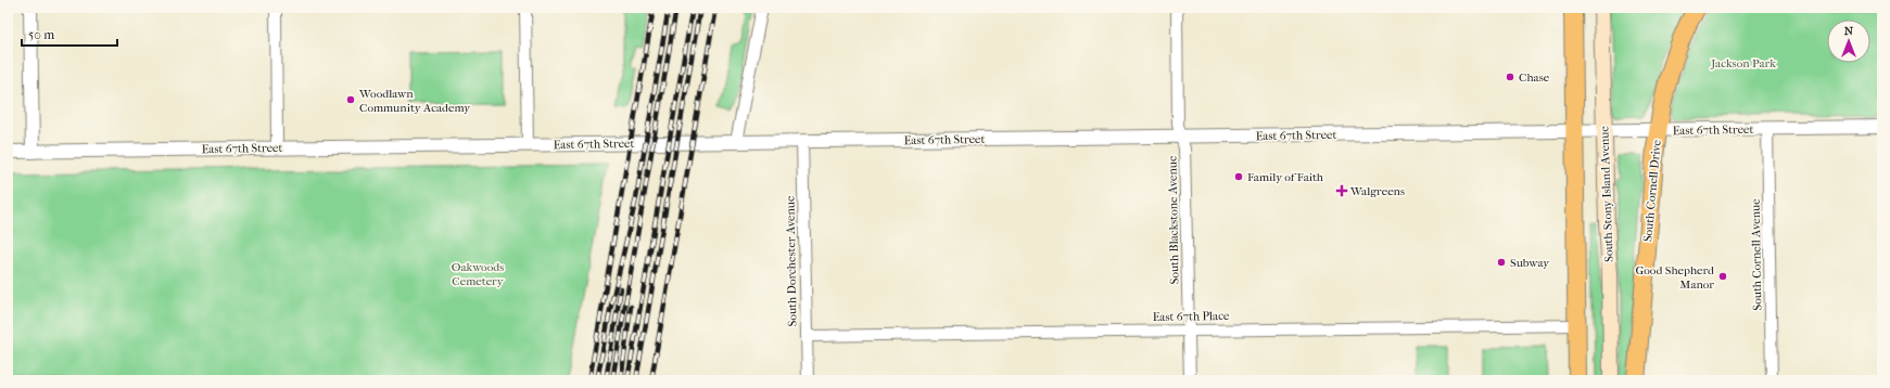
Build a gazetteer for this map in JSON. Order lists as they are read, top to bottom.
{
  "streets": {
    "highway": ["South Cornell Drive"],
    "main road": ["South Stony Island Avenue"],
    "street": [
      "East 67th Street",
      "South Blackstone Avenue",
      "South Cornell Avenue",
      "South Dorchester Avenue",
      "East 67th Place"
    ]
  },
  "crossings": [
    ["East 67th Street", "South Cornell Drive"],
    ["East 67th Street", "South Stony Island Avenue"],
    ["East 67th Street", "South Blackstone Avenue"],
    ["East 67th Street", "South Cornell Avenue"],
    ["East 67th Street", "South Dorchester Avenue"],
    ["South Blackstone Avenue", "East 67th Place"],
    ["South Dorchester Avenue", "East 67th Place"]
  ],
  "parks": ["Jackson Park", "Oakwoods Cemetery"],
  "places": {
    "other": [
      "Chase",
      "Woodlawn Community Academy",
      "Family of Faith",
      "Subway",
      "Good Shepherd Manor"
    ],
    "health": ["Walgreens"]
  },
  "scale_bar": "50 m",
  "north": "top"
}
